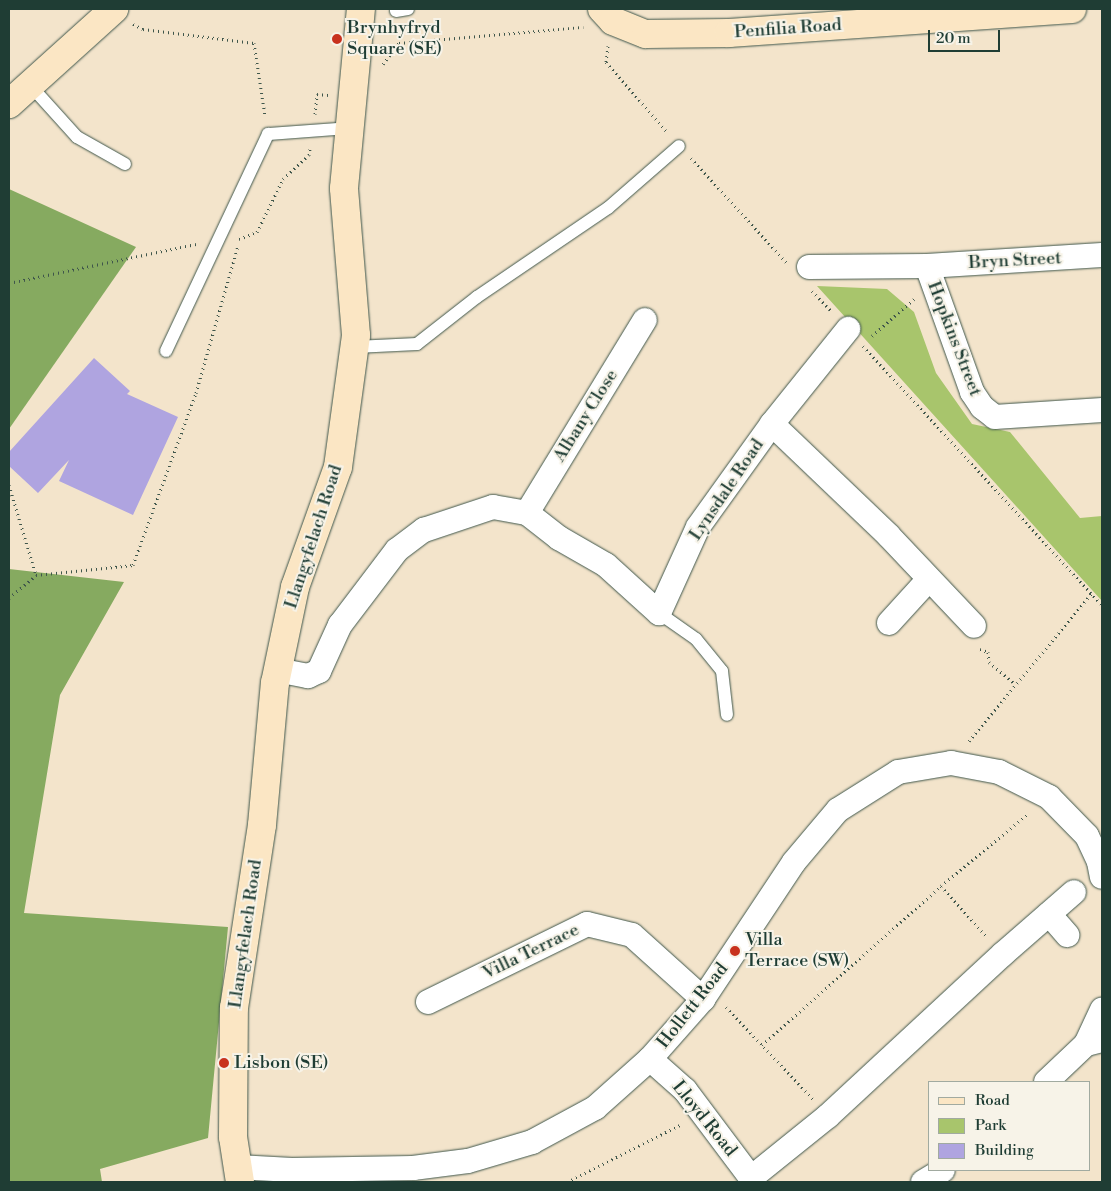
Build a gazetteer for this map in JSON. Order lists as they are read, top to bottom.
{
  "streets": {
    "main road": ["Penfilia Road", "Llangyfelach Road"],
    "street": [
      "Bryn Street",
      "Hopkins Street",
      "Albany Close",
      "Lynsdale Road",
      "Villa Terrace",
      "Hollett Road",
      "Lloyd Road"
    ]
  },
  "crossings": [
    ["Bryn Street", "Hopkins Street"],
    ["Llangyfelach Road", "Hollett Road"],
    ["Villa Terrace", "Hollett Road"],
    ["Hollett Road", "Lloyd Road"]
  ],
  "places": ["Brynhyfryd Square (SE)", "Villa Terrace (SW)", "Lisbon (SE)"],
  "legend": ["Road", "Park", "Building"],
  "scale_bar": "20 m"
}
